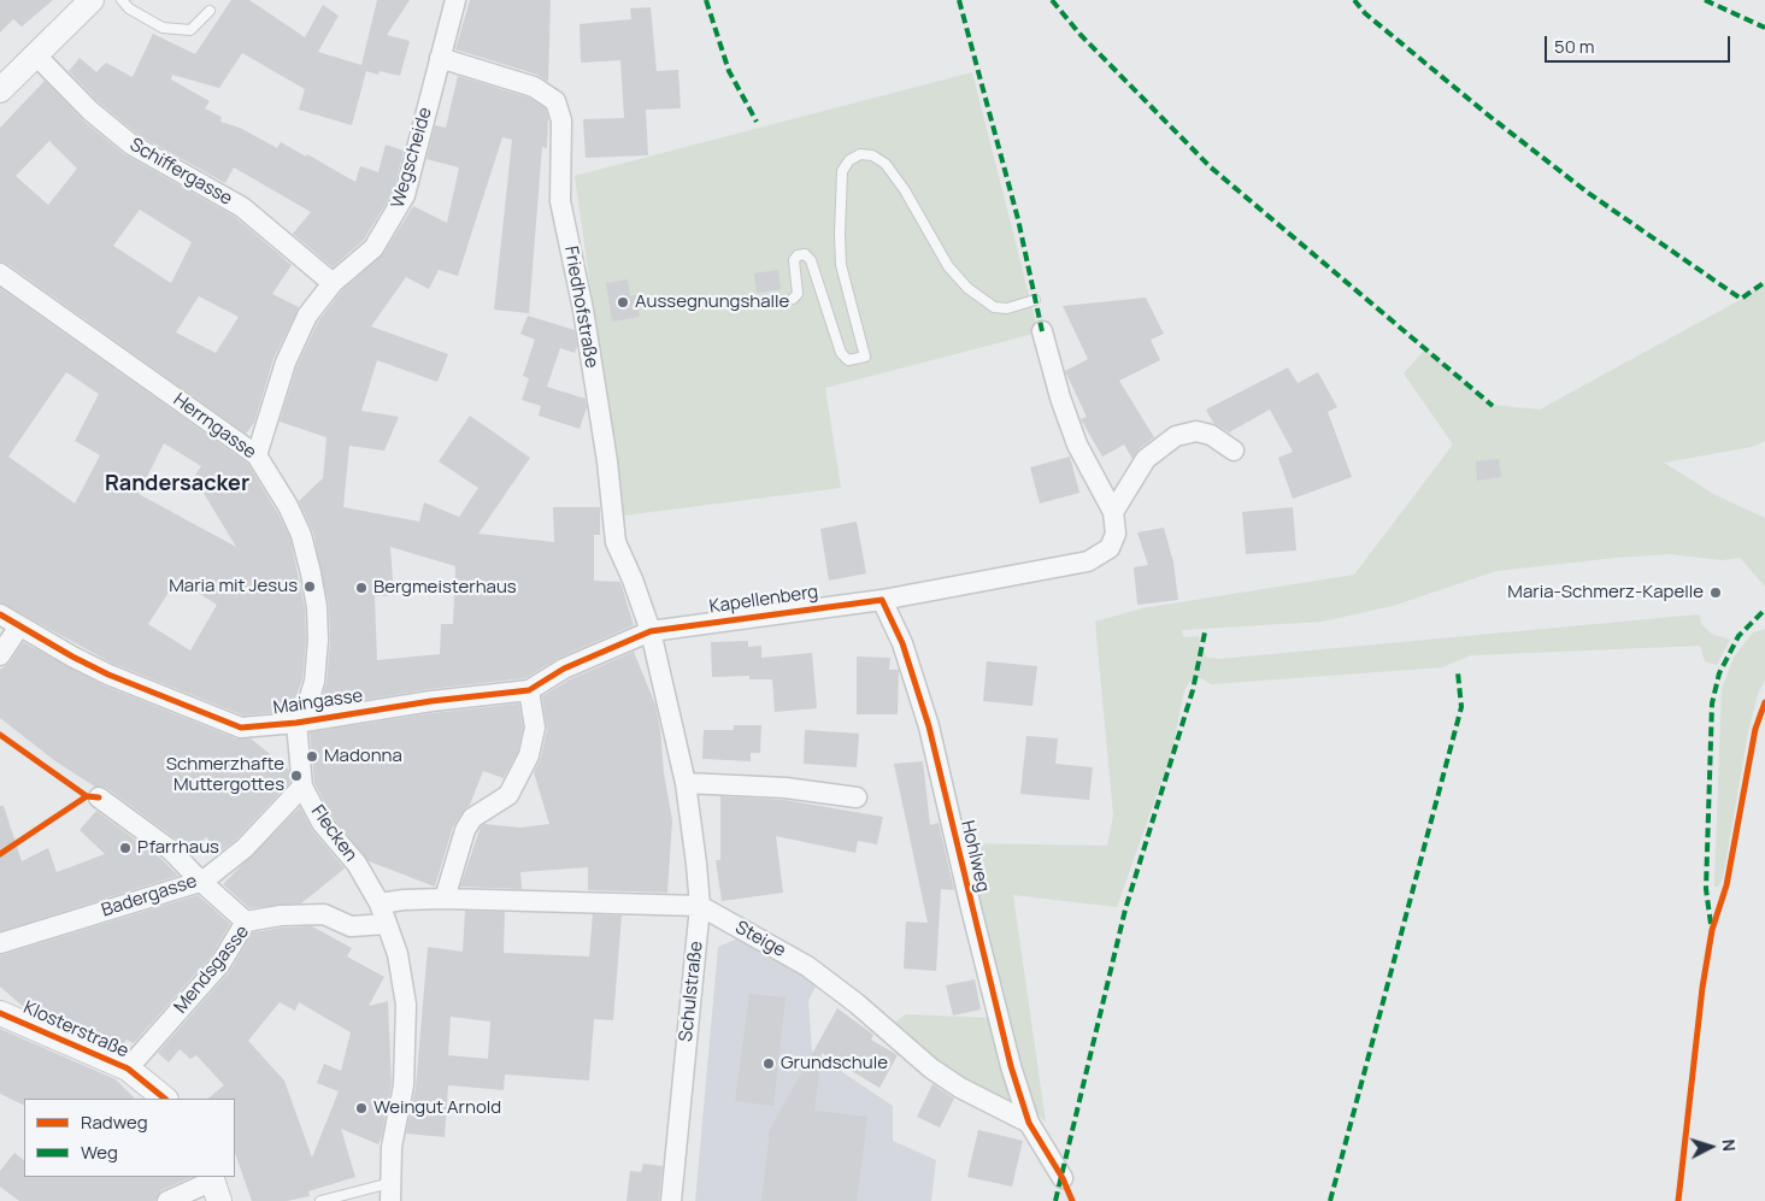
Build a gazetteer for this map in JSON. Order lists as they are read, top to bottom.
{
  "streets": {
    "street": [
      "Wegscheide",
      "Schiffergasse",
      "Friedhofstraße",
      "Herrngasse",
      "Kapellenberg",
      "Maingasse",
      "Flecken",
      "Hohlweg",
      "Badergasse",
      "Steige",
      "Mendsgasse",
      "Schulstraße",
      "Klosterstraße"
    ]
  },
  "crossings": [
    ["Wegscheide", "Schiffergasse"],
    ["Wegscheide", "Friedhofstraße"],
    ["Wegscheide", "Herrngasse"],
    ["Friedhofstraße", "Kapellenberg"],
    ["Friedhofstraße", "Maingasse"],
    ["Friedhofstraße", "Schulstraße"],
    ["Herrngasse", "Maingasse"],
    ["Herrngasse", "Flecken"],
    ["Kapellenberg", "Maingasse"],
    ["Kapellenberg", "Hohlweg"],
    ["Kapellenberg", "Schulstraße"],
    ["Maingasse", "Flecken"],
    ["Maingasse", "Schulstraße"],
    ["Flecken", "Badergasse"],
    ["Flecken", "Steige"],
    ["Flecken", "Mendsgasse"],
    ["Hohlweg", "Steige"],
    ["Steige", "Schulstraße"],
    ["Mendsgasse", "Klosterstraße"]
  ],
  "districts": ["Randersacker"],
  "places": [
    "Aussegnungshalle",
    "Maria mit Jesus",
    "Bergmeisterhaus",
    "Maria-Schmerz-Kapelle",
    "Madonna",
    "Schmerzhafte Muttergottes",
    "Pfarrhaus",
    "Grundschule",
    "Weingut Arnold"
  ],
  "legend": ["Radweg", "Weg"],
  "scale_bar": "50 m",
  "north": "right"
}
